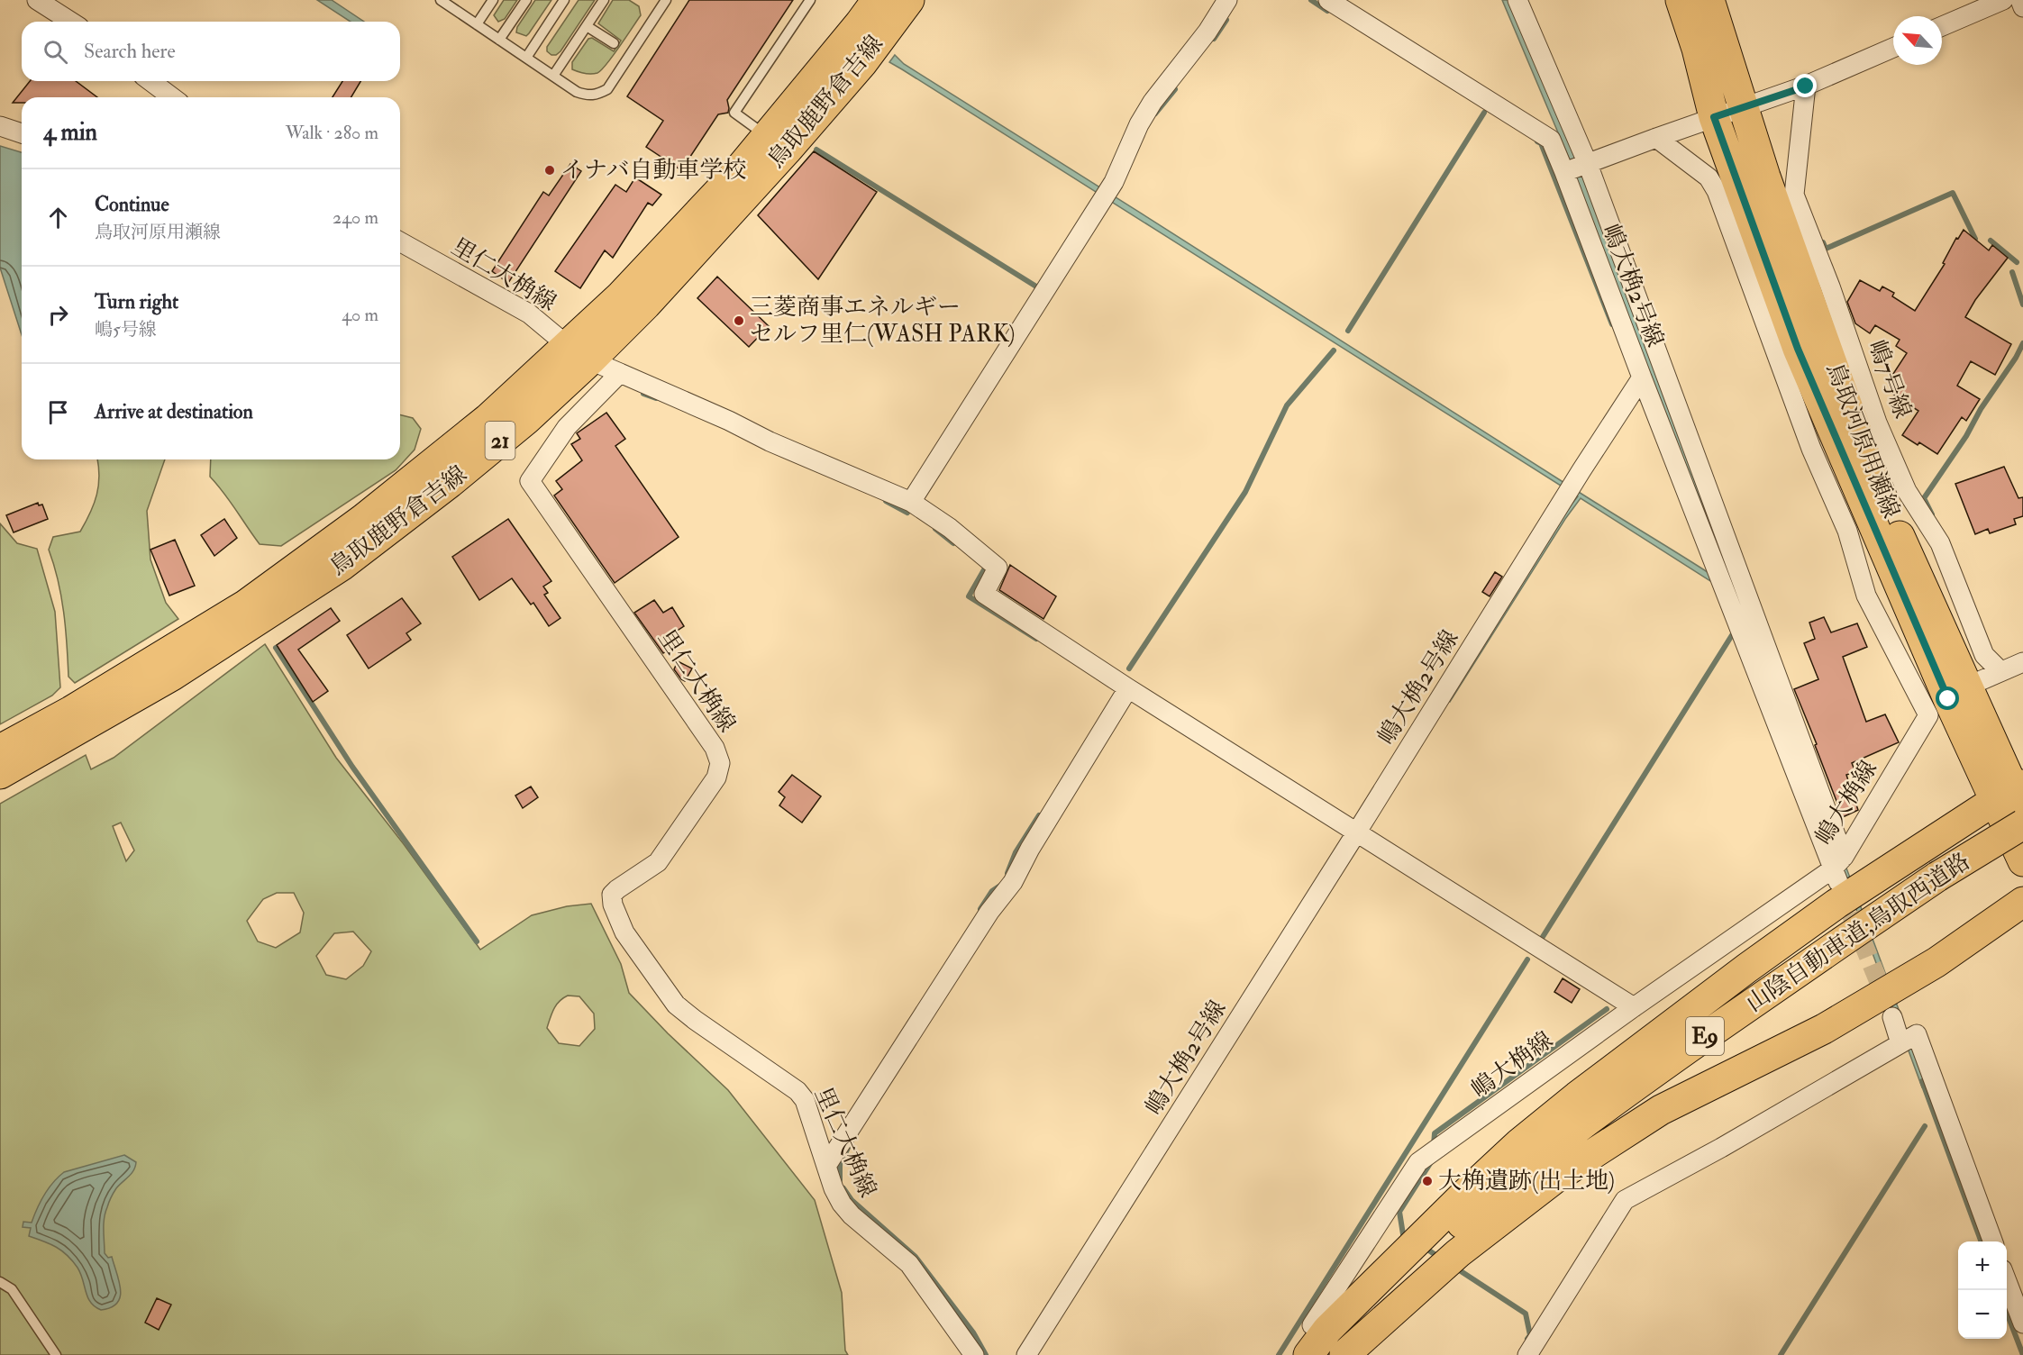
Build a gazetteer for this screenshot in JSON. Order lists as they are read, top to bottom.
{
  "streets": {
    "main road": [
      "鳥取鹿野倉吉線",
      "21",
      "鳥取河原用瀬線",
      "山陰自動車道;鳥取西道路",
      "E9"
    ],
    "street": [
      "里仁大桷線",
      "嶋大桷2号線",
      "嶋7号線",
      "嶋大桷線"
    ]
  },
  "crossings": [
    ["鳥取鹿野倉吉線", "里仁大桷線"],
    ["鳥取河原用瀬線", "嶋大桷線"]
  ],
  "places": ["イナバ自動車学校", "三菱商事エネルギー セルフ里仁(WASH PARK)", "大桷遺跡(出土地)"],
  "north": "top left",
  "page": {
    "search": "Search here",
    "heading": ["4 min", "Walk · 280 m"],
    "list": [
      ["Continue", "鳥取河原用瀬線", "240 m"],
      ["Turn right", "嶋5号線", "40 m"],
      "Arrive at destination"
    ],
    "map_buttons": ["+", "−"]
  }
}
